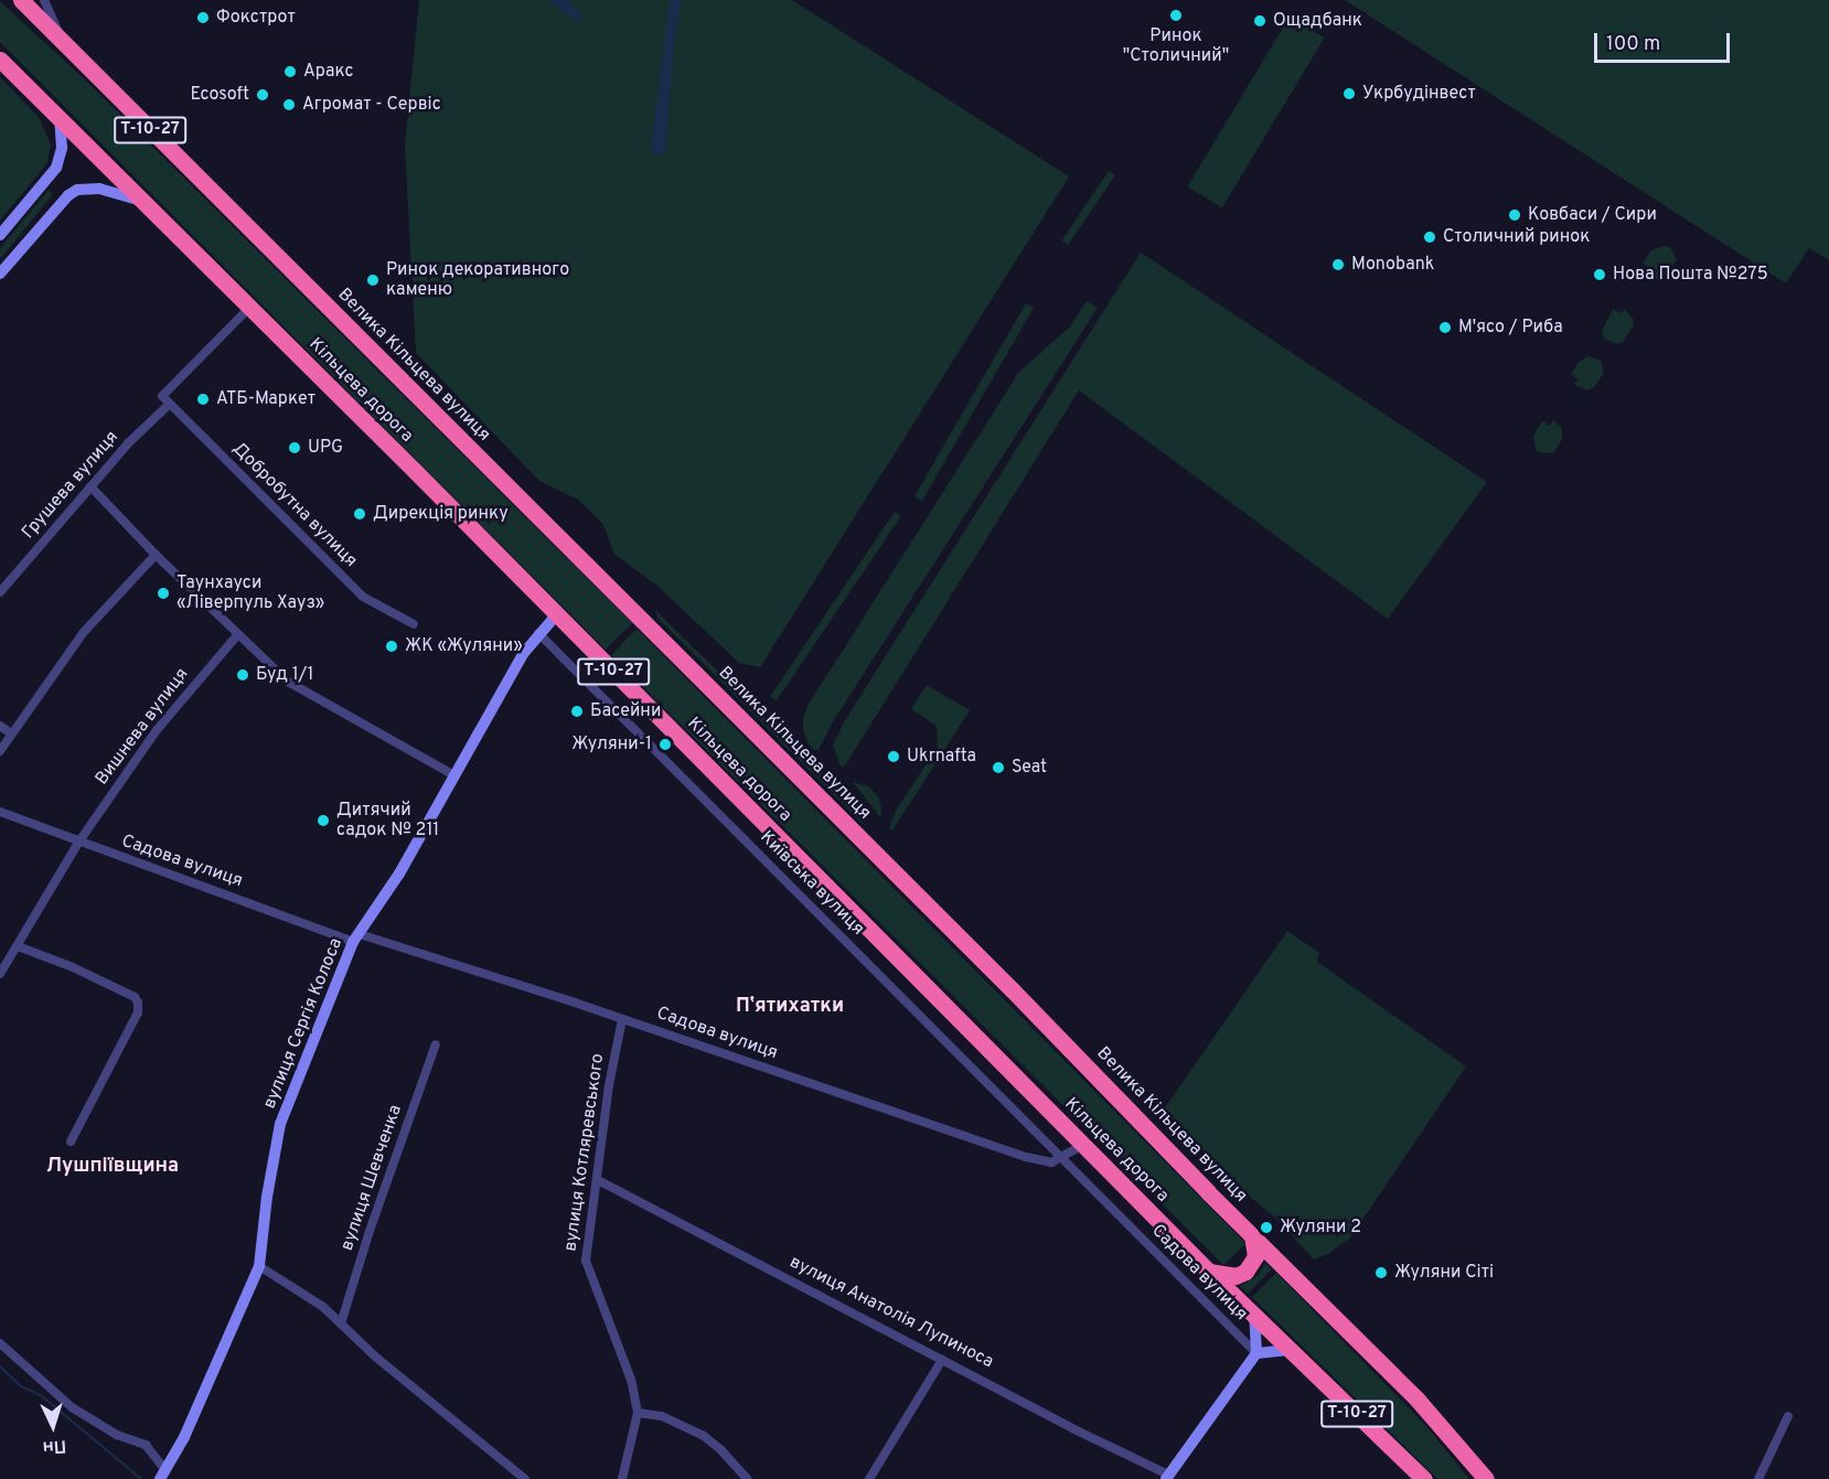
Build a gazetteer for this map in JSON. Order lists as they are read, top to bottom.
{
  "streets": {
    "highway": ["Т-10-27", "Велика Кільцева вулиця", "Кільцева дорога"],
    "street": [
      "Грушева вулиця",
      "Добробутна вулиця",
      "Вишнева вулиця",
      "Садова вулиця",
      "Київська вулиця",
      "вулиця Сергія Колоса",
      "вулиця Котляревського",
      "вулиця Шевченка",
      "вулиця Анатолія Лупиноса"
    ]
  },
  "crossings": [
    ["Т-10-27", "Велика Кільцева вулиця"],
    ["Кільцева дорога", "Добробутна вулиця"],
    ["Кільцева дорога", "вулиця Сергія Колоса"],
    ["Грушева вулиця", "Добробутна вулиця"],
    ["Вишнева вулиця", "Садова вулиця"],
    ["Садова вулиця", "Київська вулиця"],
    ["Садова вулиця", "вулиця Сергія Колоса"],
    ["Садова вулиця", "вулиця Котляревського"],
    ["Київська вулиця", "вулиця Сергія Колоса"],
    ["вулиця Котляревського", "вулиця Анатолія Лупиноса"]
  ],
  "districts": ["Пʼятихатки", "Лушпіївщина"],
  "places": [
    "Ринок \"Столичний\"",
    "Фокстрот",
    "Ощадбанк",
    "Аракс",
    "Укрбудінвест",
    "Ecosoft",
    "Агромат - Сервіс",
    "Ковбаси / Сири",
    "Столичний ринок",
    "Monobank",
    "Нова Пошта №275",
    "Ринок декоративного каменю",
    "М'ясо / Риба",
    "АТБ-Маркет",
    "UPG",
    "Дирекція ринку",
    "Таунхауси «Ліверпуль Хауз»",
    "ЖК «Жуляни»",
    "Буд 1/1",
    "Басейни",
    "Жуляни-1",
    "Ukrnafta",
    "Seat",
    "Дитячий садок № 211",
    "Жуляни 2",
    "Жуляни Сіті"
  ],
  "scale_bar": "100 m",
  "north": "bottom"
}
